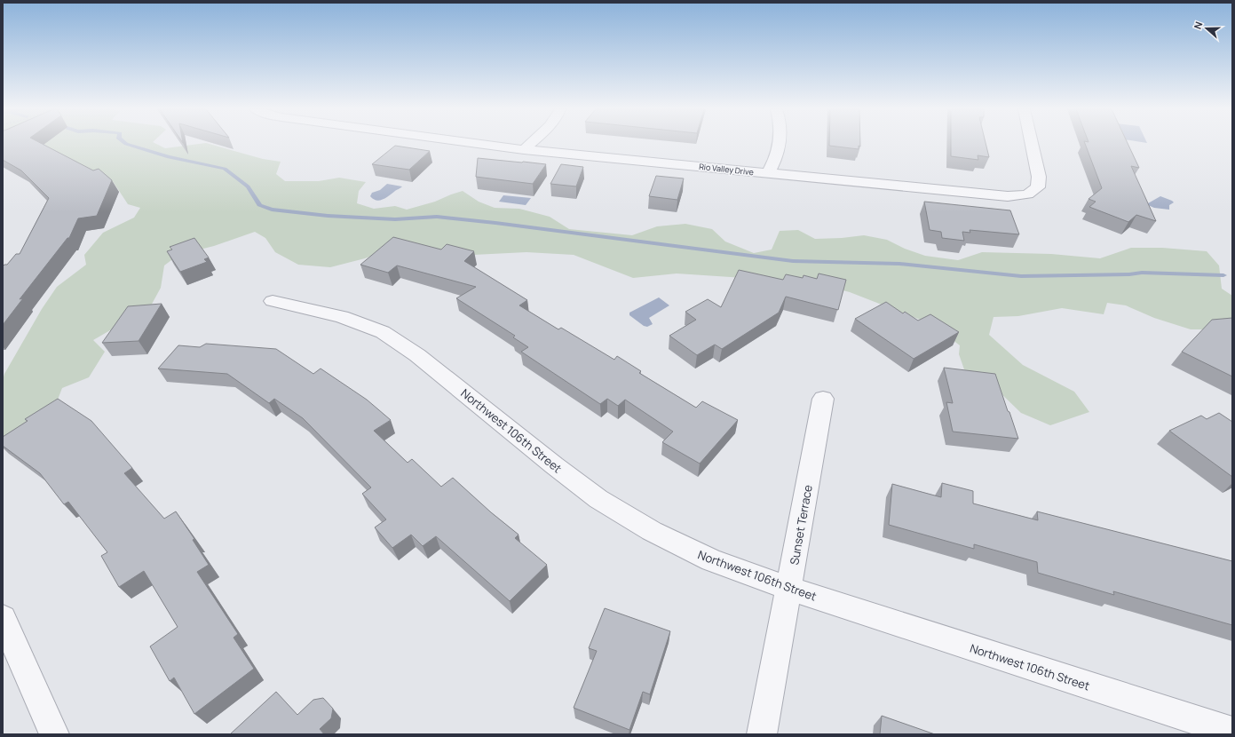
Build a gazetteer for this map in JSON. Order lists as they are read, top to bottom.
{
  "streets": {
    "street": ["Rio Valley Drive", "Northwest 106th Street", "Sunset Terrace"]
  },
  "crossings": [
    ["Northwest 106th Street", "Sunset Terrace"]
  ],
  "north": "left"
}
